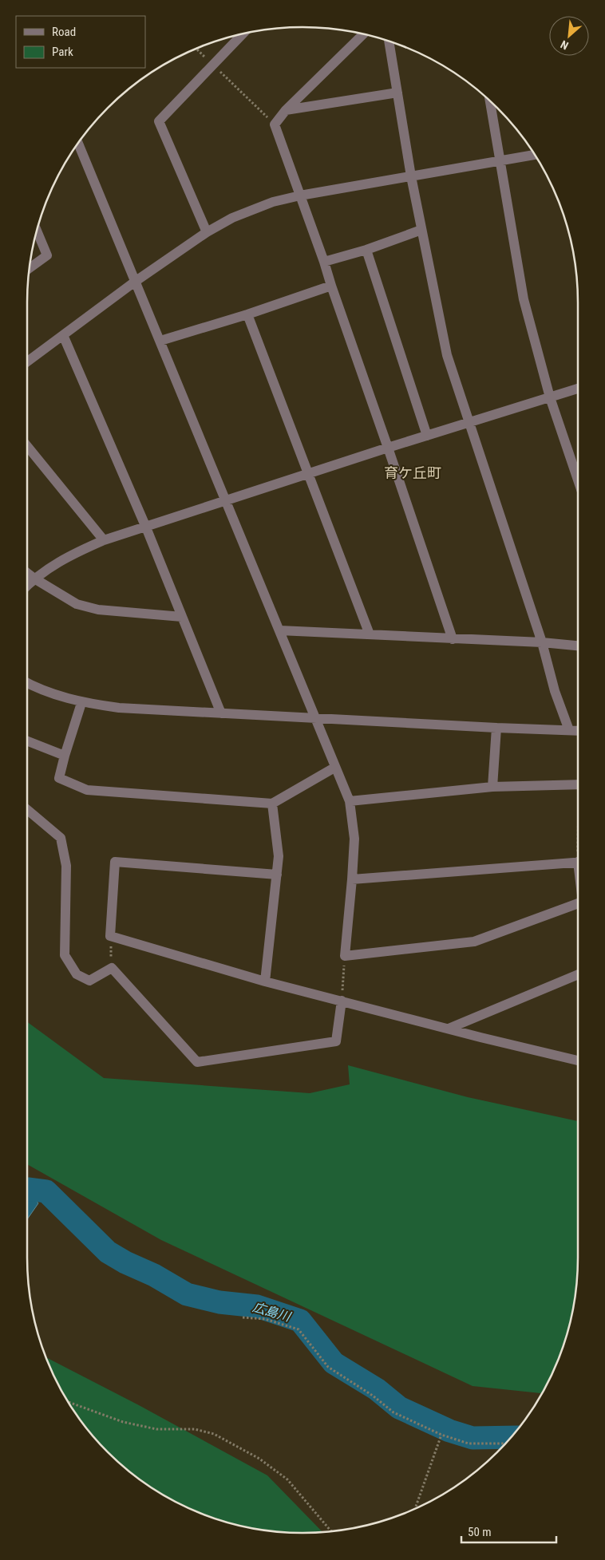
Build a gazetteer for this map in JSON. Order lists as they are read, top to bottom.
{
  "districts": ["育ケ丘町"],
  "water": ["広島川"],
  "legend": ["Road", "Park"],
  "scale_bar": "50 m",
  "north": "bottom left"
}
